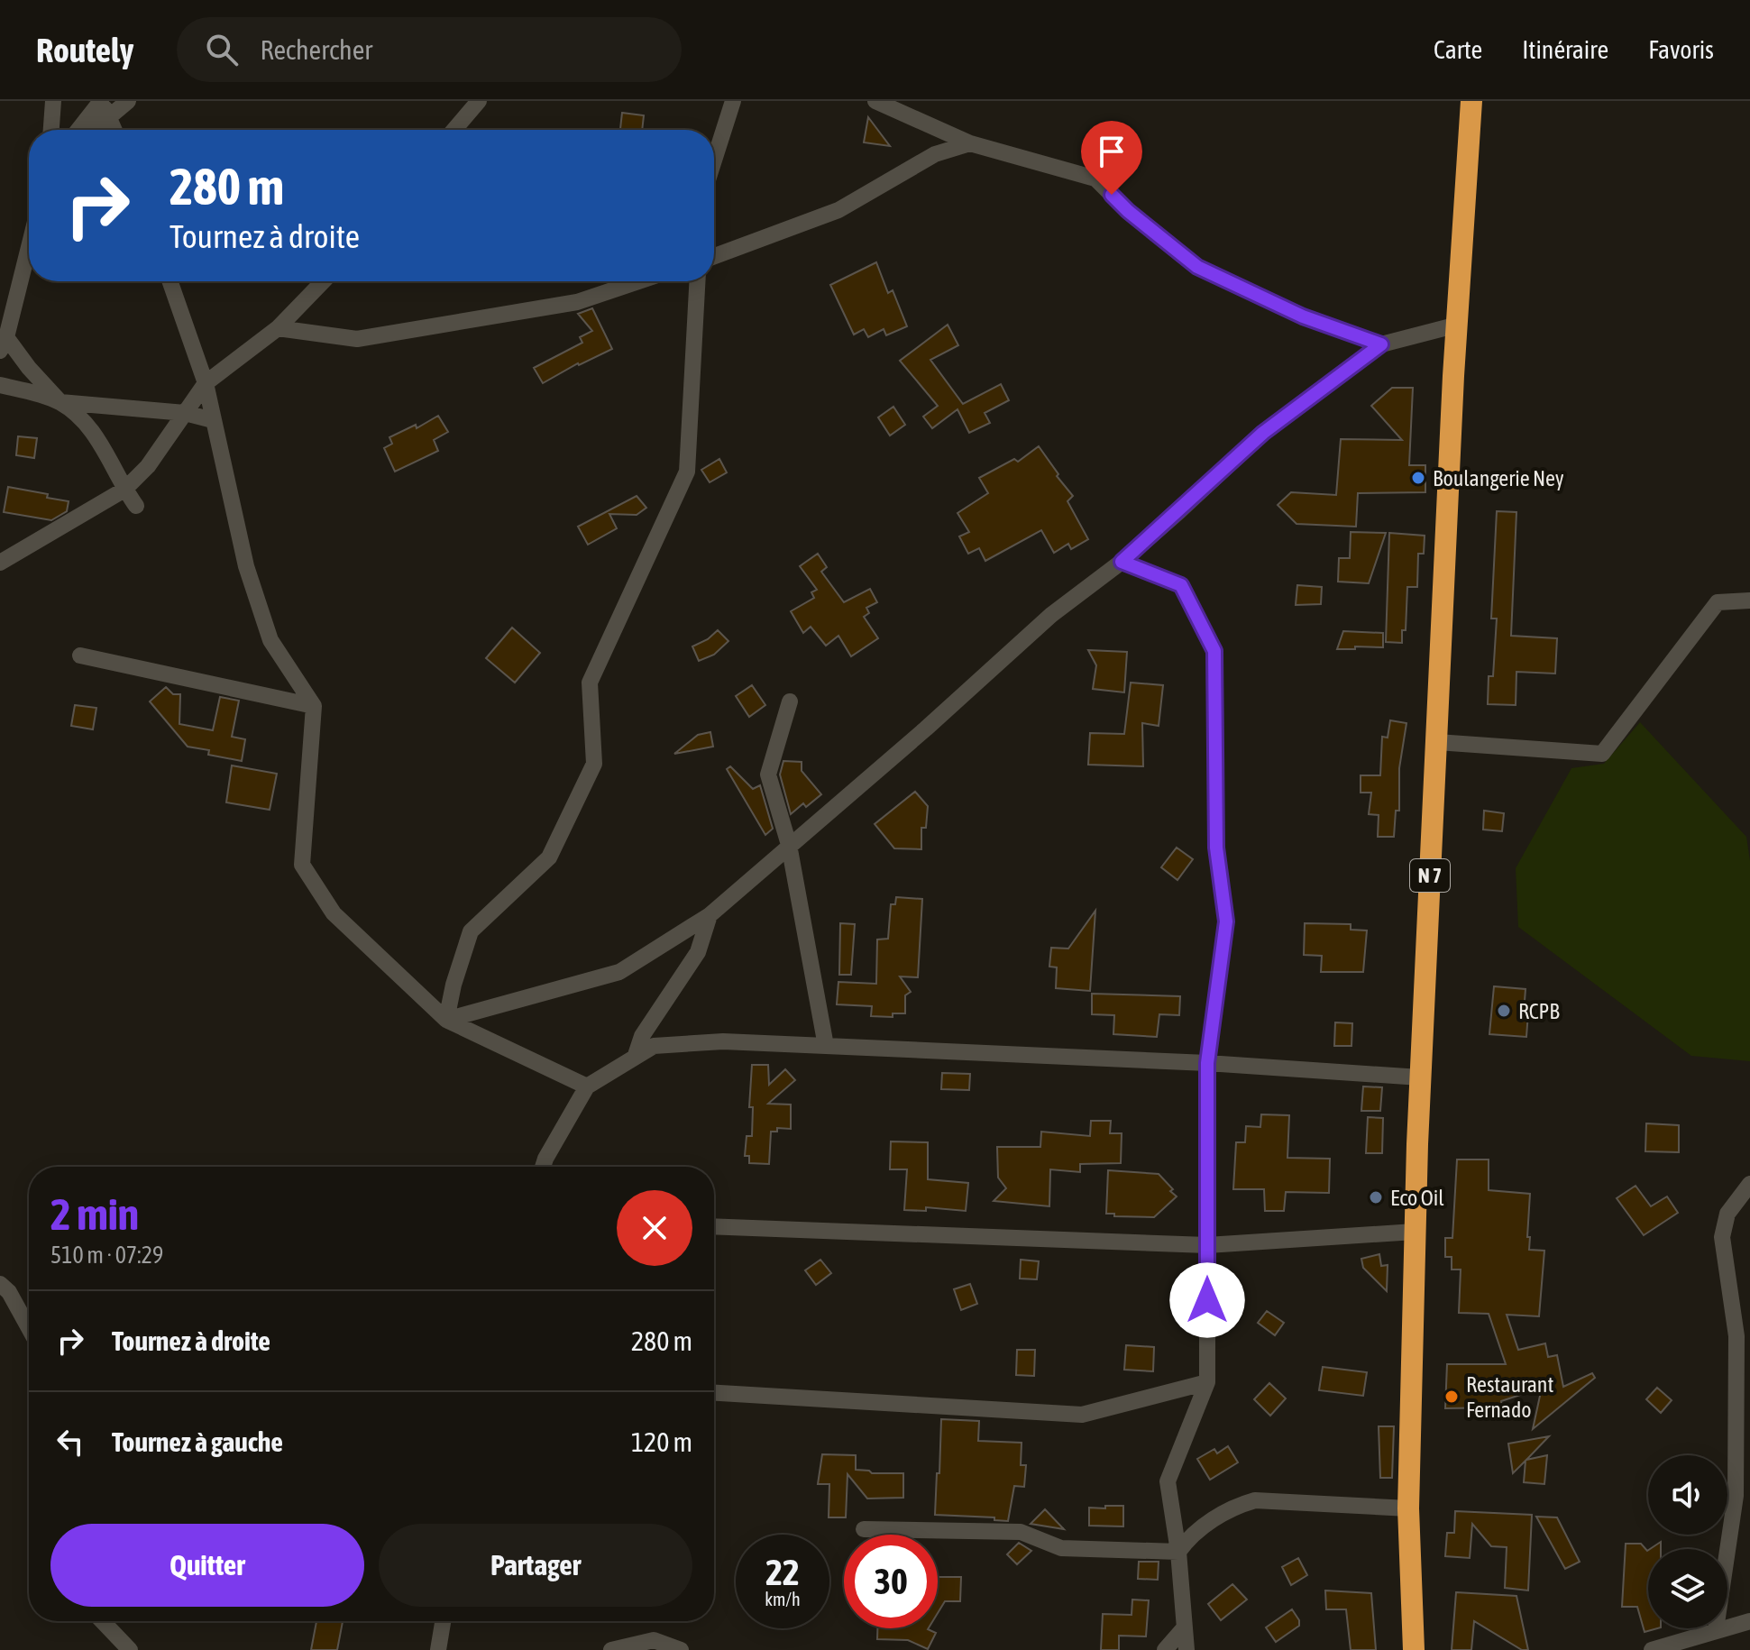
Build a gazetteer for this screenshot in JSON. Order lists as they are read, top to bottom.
{
  "streets": {
    "highway": ["N 7"]
  },
  "places": [
    "Boulangerie Ney",
    "RCPB",
    "Eco Oil",
    "Restaurant Fernado"
  ],
  "page": {
    "header": "Routely",
    "search": "Rechercher",
    "nav": ["Carte", "Itinéraire", "Favoris"],
    "turn": ["280 m", "Tournez à droite"],
    "heading": ["2 min", "510 m · 07:29"],
    "list": [
      {
        "name": "Tournez à droite",
        "value": "280 m"
      },
      {
        "name": "Tournez à gauche",
        "value": "120 m"
      }
    ],
    "buttons": ["Quitter", "Partager"],
    "speed": "22 km/h",
    "limit": "30"
  }
}
